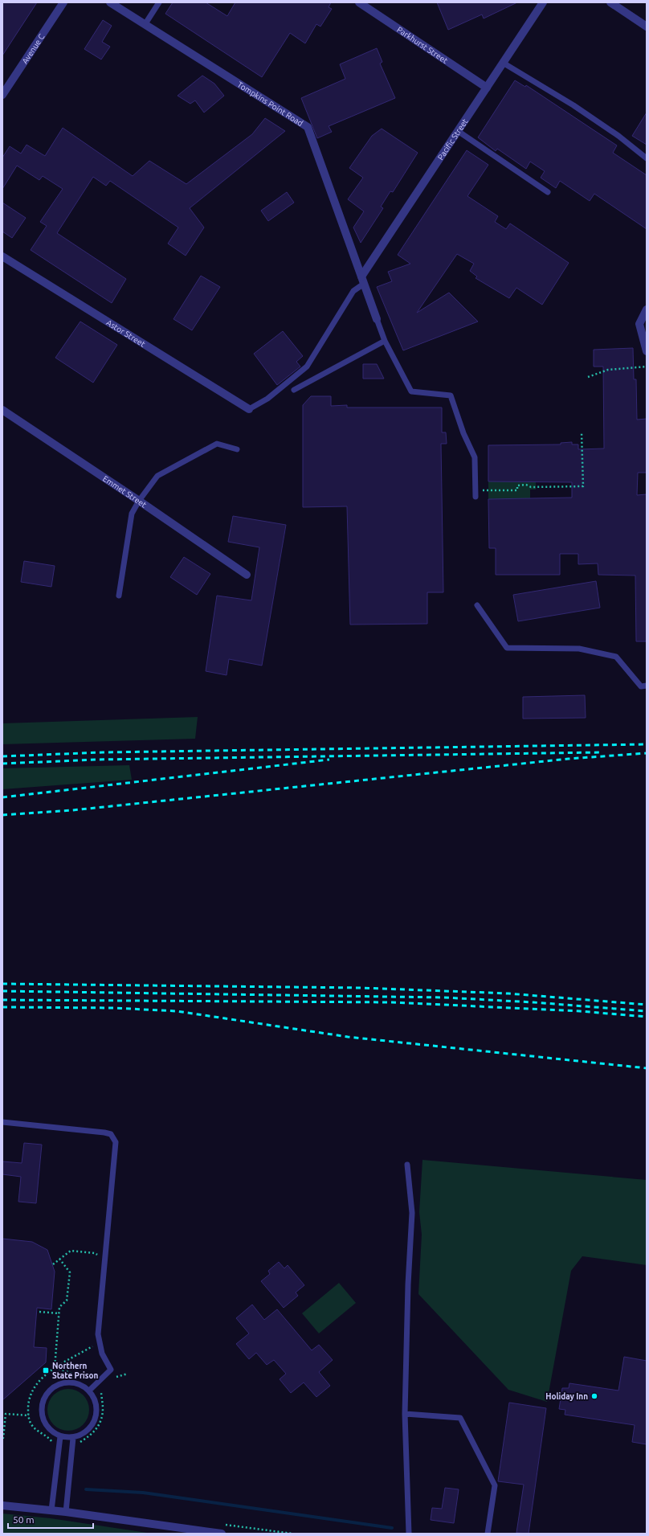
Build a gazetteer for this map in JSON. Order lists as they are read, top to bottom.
{
  "streets": {
    "street": [
      "Parkhurst Street",
      "Avenue C",
      "Tompkins Point Road",
      "Pacific Street",
      "Astor Street",
      "Emmet Street"
    ]
  },
  "crossings": [
    ["Parkhurst Street", "Pacific Street"],
    ["Tompkins Point Road", "Pacific Street"]
  ],
  "places": {
    "transit": ["Northern State Prison"],
    "other": ["Holiday Inn"]
  },
  "scale_bar": "50 m"
}
